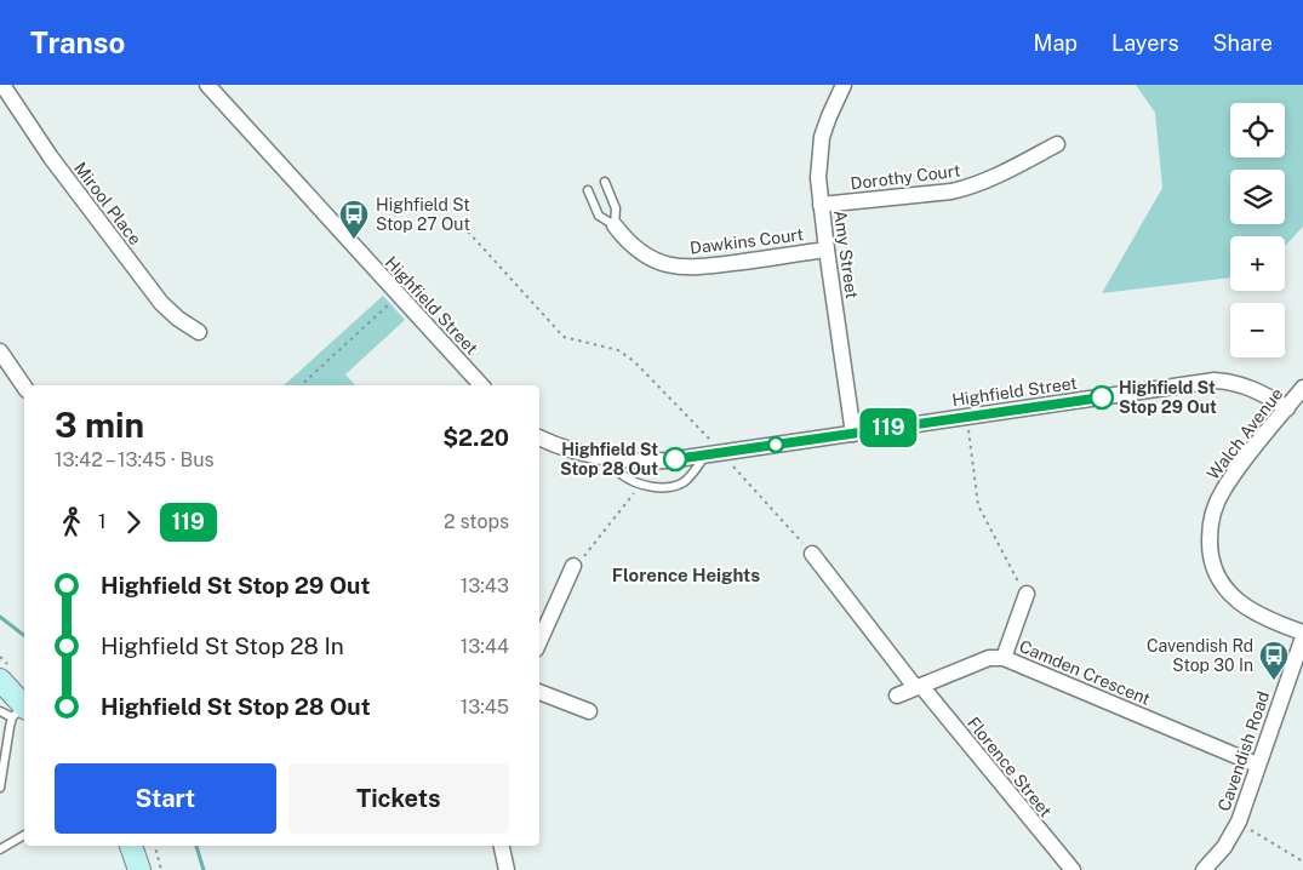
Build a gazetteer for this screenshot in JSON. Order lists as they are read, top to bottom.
{
  "streets": {
    "street": [
      "Dorothy Court",
      "Mirool Place",
      "Dawkins Court",
      "Amy Street",
      "Highfield Street",
      "Walch Avenue",
      "Camden Crescent",
      "Cavendish Road",
      "Florence Street"
    ]
  },
  "crossings": [
    ["Dorothy Court", "Amy Street"],
    ["Dawkins Court", "Amy Street"],
    ["Amy Street", "Highfield Street"],
    ["Highfield Street", "Walch Avenue"],
    ["Camden Crescent", "Cavendish Road"],
    ["Camden Crescent", "Florence Street"]
  ],
  "districts": ["Florence Heights"],
  "places": {
    "bus stop": ["Highfield St Stop 27 Out", "Cavendish Rd Stop 30 In"],
    "other": ["Highfield St Stop 29 Out", "Highfield St Stop 28 Out"]
  },
  "lines": ["bus line 119"],
  "page": {
    "header": "Transo",
    "nav": ["Map", "Layers", "Share"],
    "on_map": "119",
    "map_buttons": ["+", "−"],
    "heading": ["3 min", "13:42 – 13:45 · Bus", "$2.20"],
    "legs": ["1", "119", "2 stops"],
    "list": [
      {
        "name": "Highfield St Stop 29 Out",
        "value": "13:43"
      },
      {
        "name": "Highfield St Stop 28 In",
        "value": "13:44"
      },
      {
        "name": "Highfield St Stop 28 Out",
        "value": "13:45"
      }
    ],
    "buttons": ["Start", "Tickets"]
  }
}
